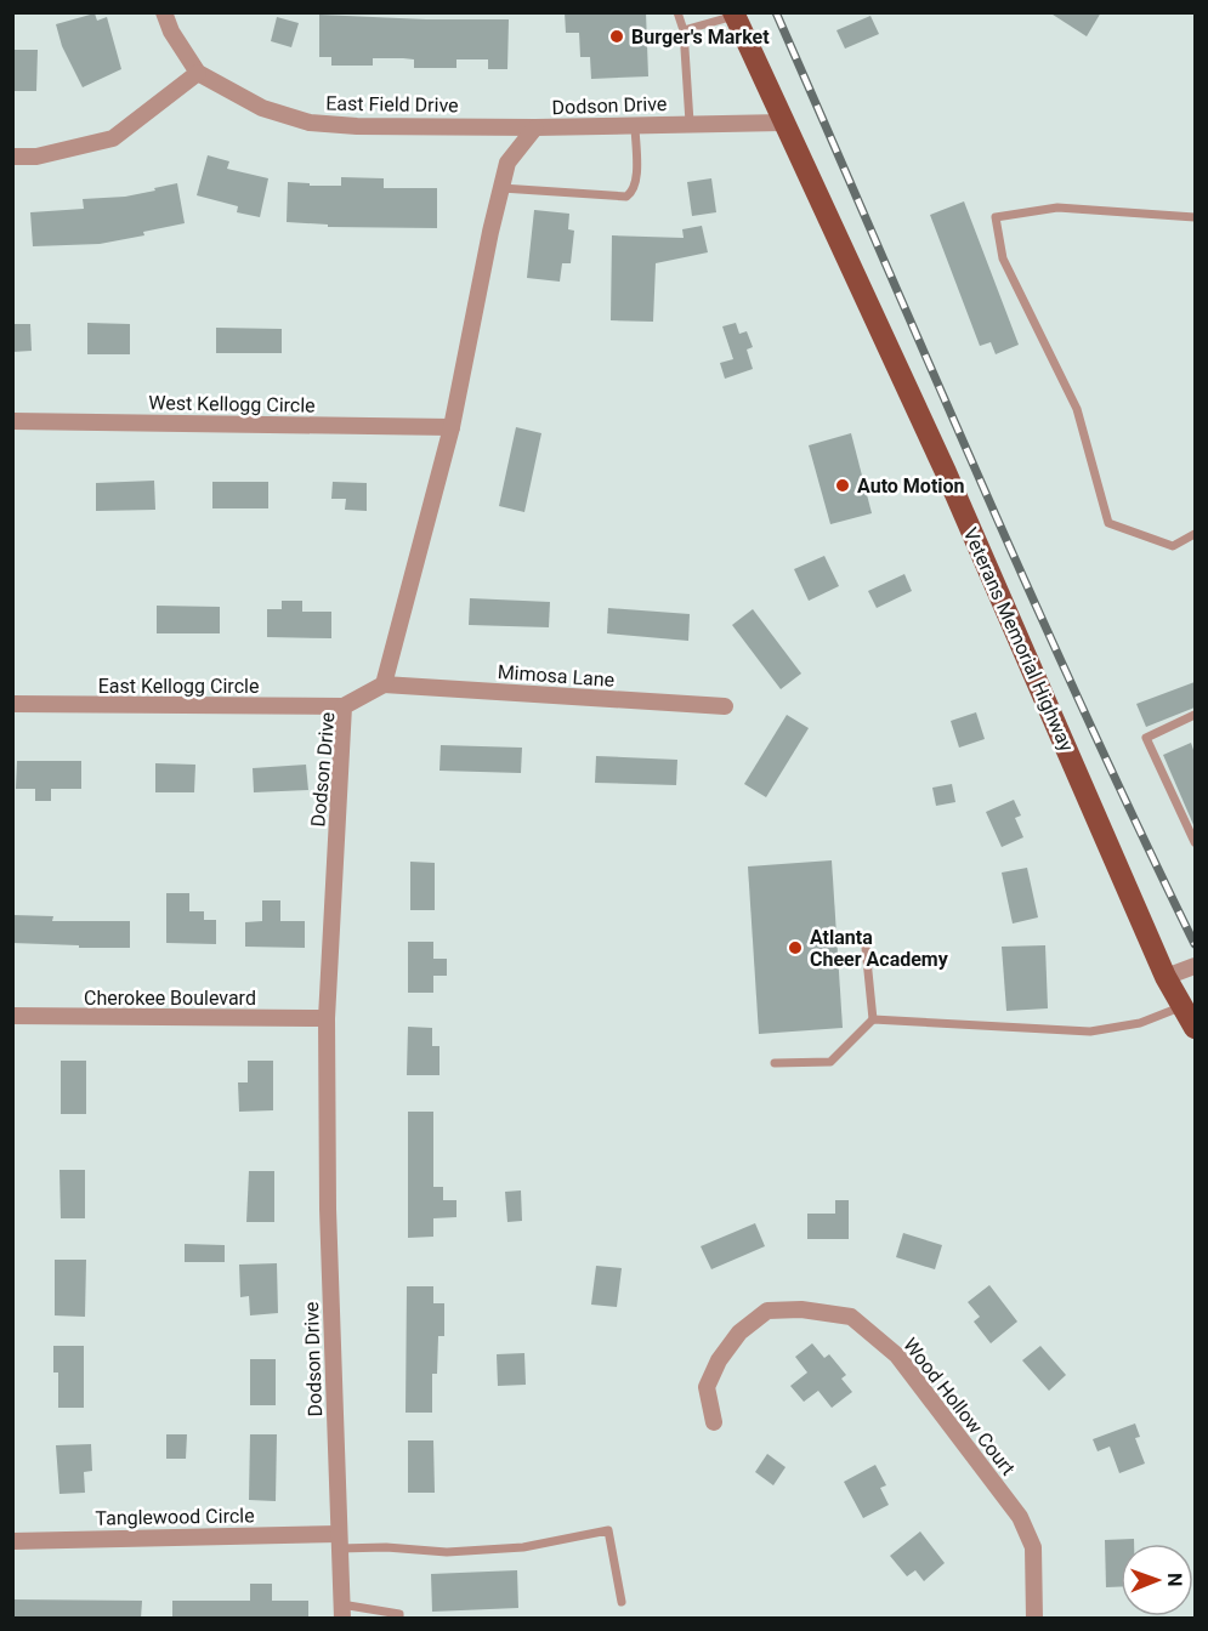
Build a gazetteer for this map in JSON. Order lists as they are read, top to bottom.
{
  "streets": {
    "main road": ["Veterans Memorial Highway"],
    "street": [
      "East Field Drive",
      "Dodson Drive",
      "West Kellogg Circle",
      "Mimosa Lane",
      "East Kellogg Circle",
      "Cherokee Boulevard",
      "Wood Hollow Court",
      "Tanglewood Circle"
    ]
  },
  "crossings": [
    ["East Field Drive", "Dodson Drive"],
    ["Dodson Drive", "West Kellogg Circle"],
    ["Dodson Drive", "Veterans Memorial Highway"],
    ["Dodson Drive", "Mimosa Lane"],
    ["Dodson Drive", "East Kellogg Circle"],
    ["Dodson Drive", "Cherokee Boulevard"],
    ["Dodson Drive", "Tanglewood Circle"]
  ],
  "places": ["Burger's Market", "Auto Motion", "Atlanta Cheer Academy"],
  "north": "right"
}
